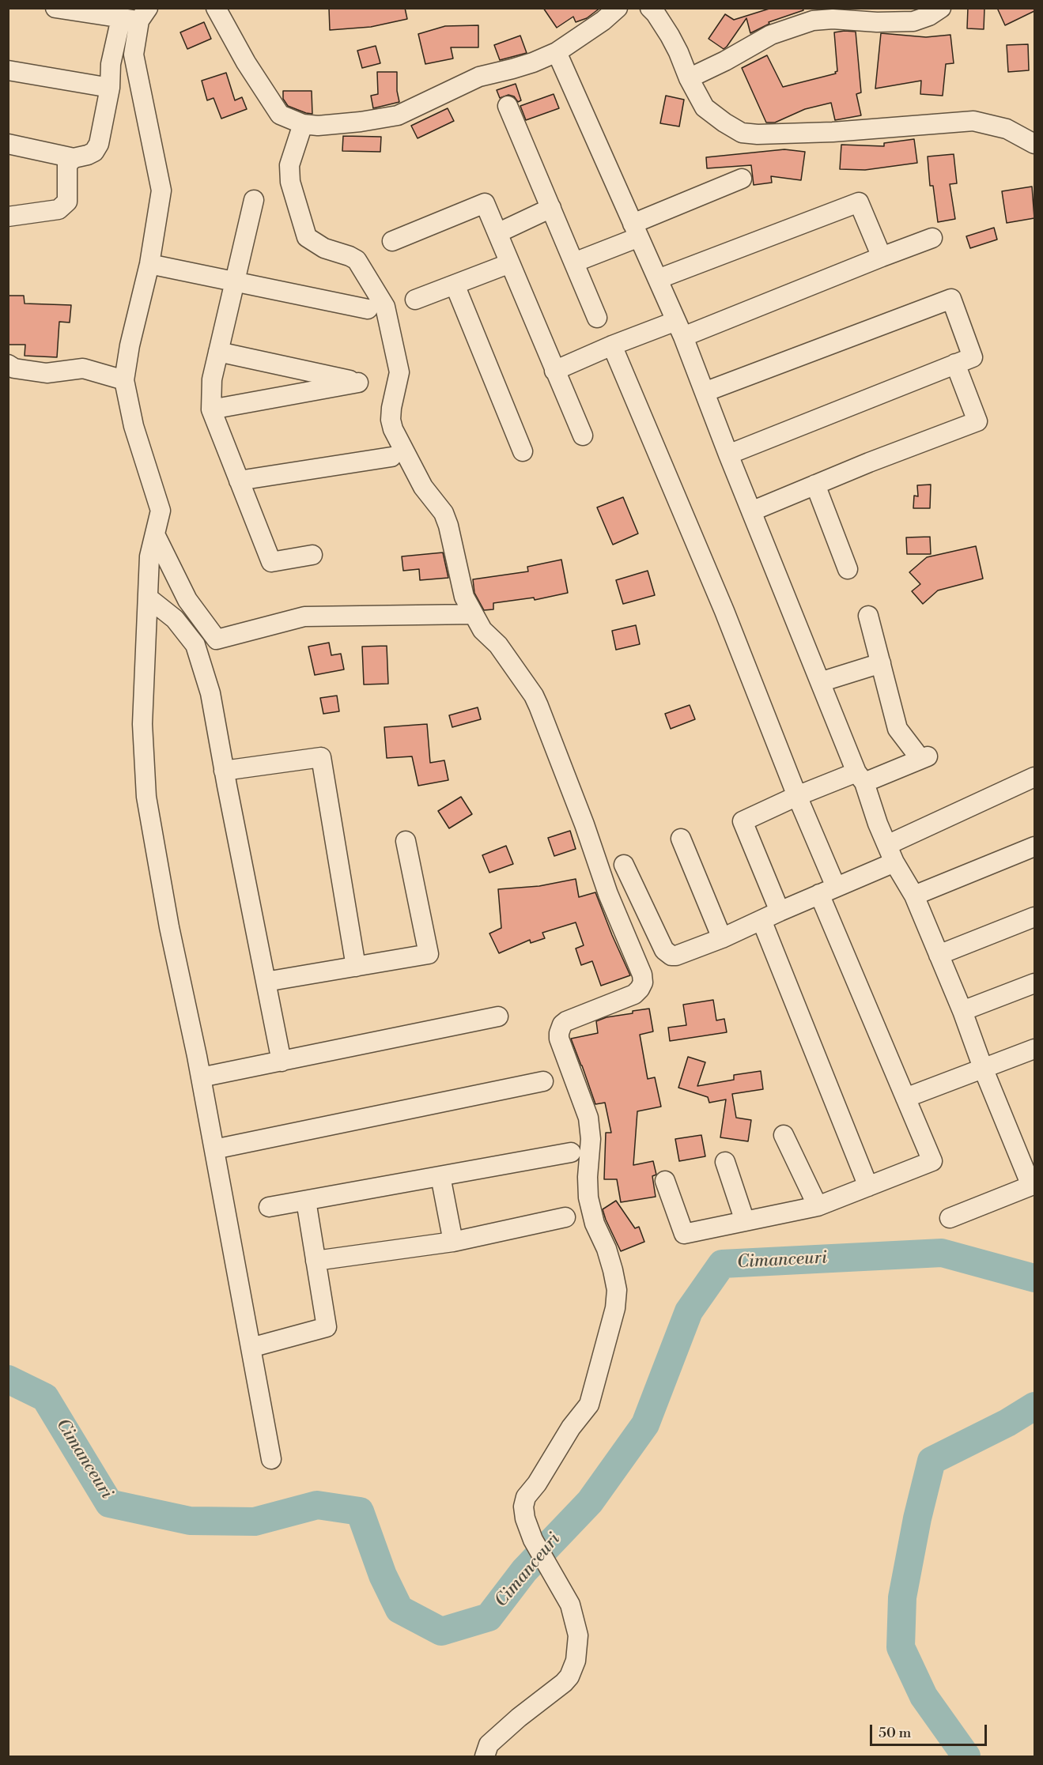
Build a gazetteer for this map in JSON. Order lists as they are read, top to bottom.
{
  "water": ["Cimanceuri"],
  "scale_bar": "50 m"
}
